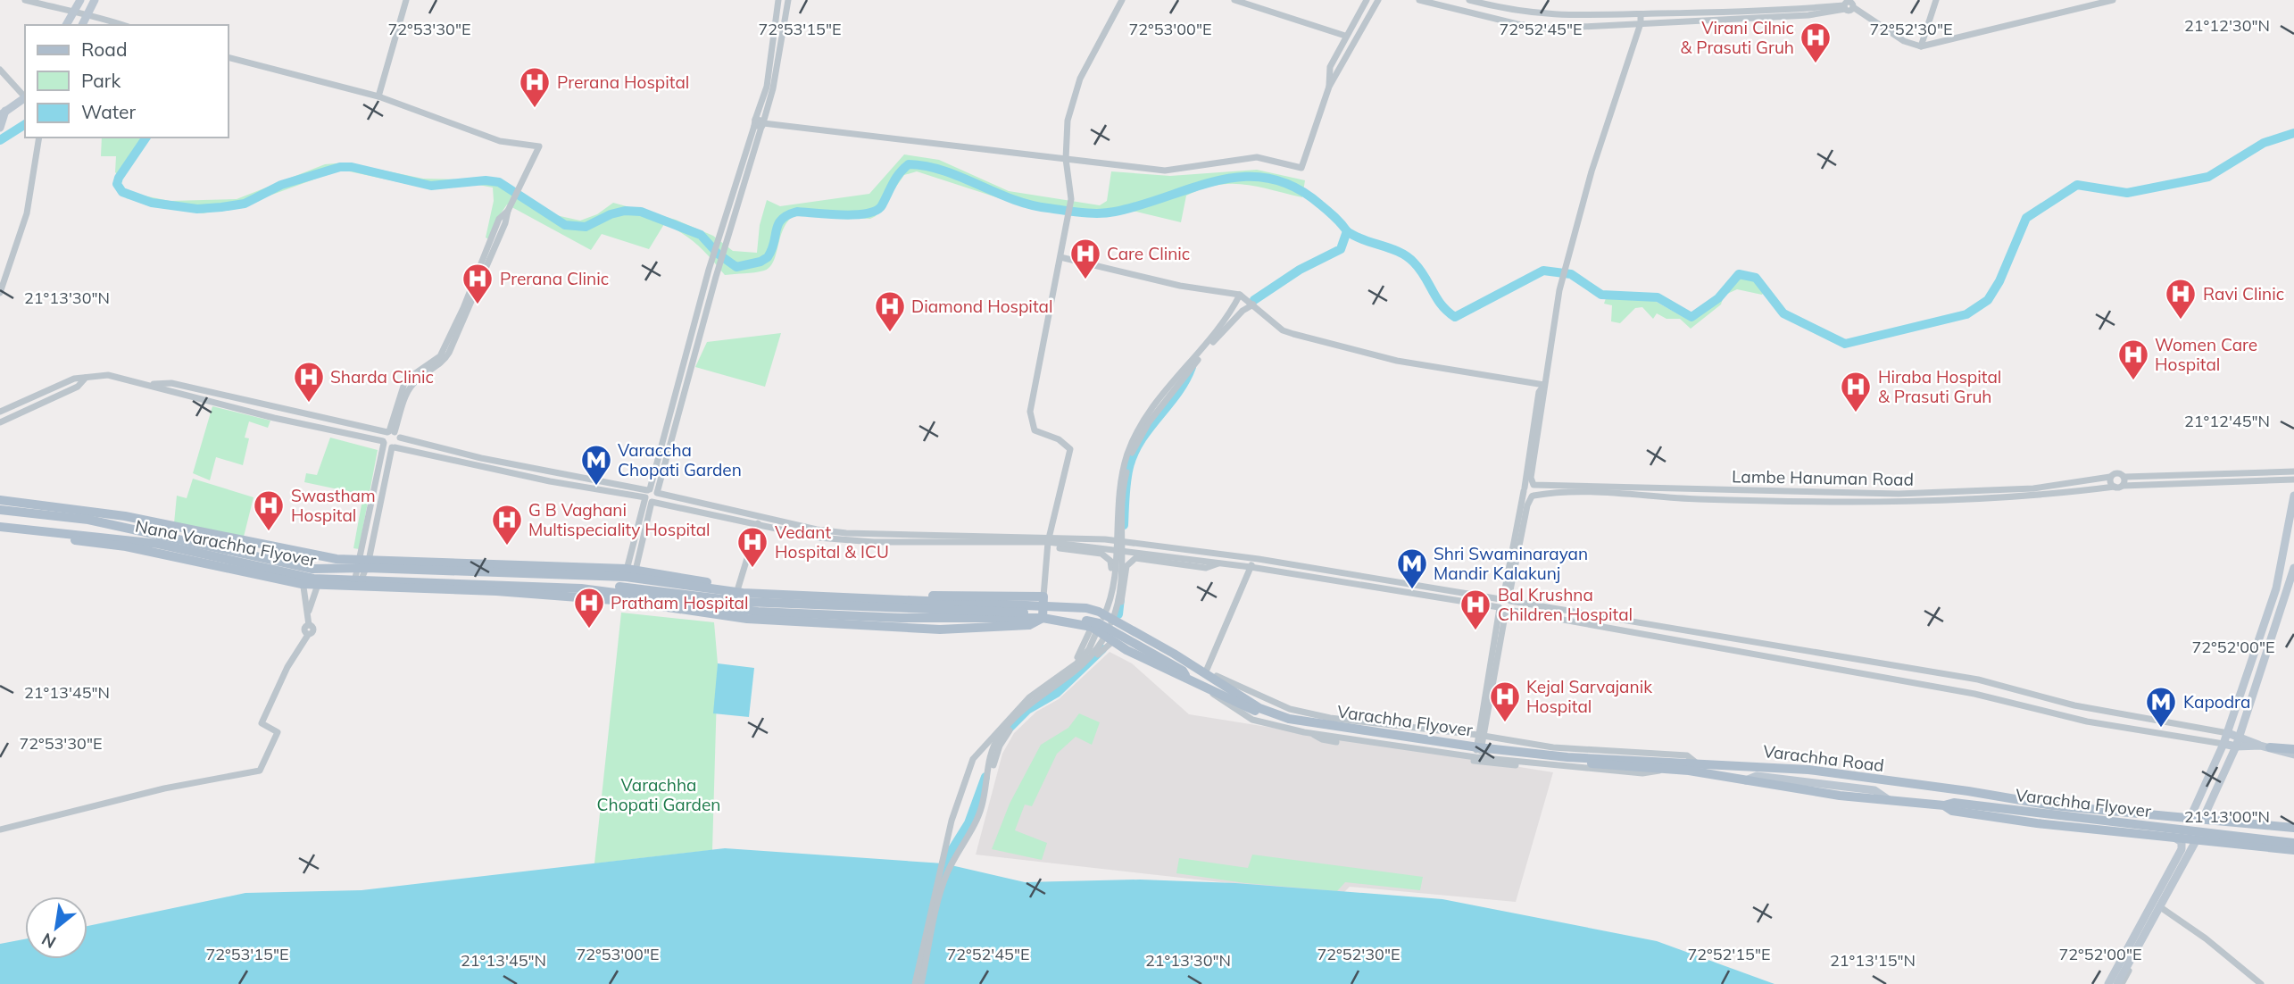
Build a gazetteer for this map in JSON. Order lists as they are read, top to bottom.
{
  "streets": {
    "main road": ["Nana Varachha Flyover", "Varachha Flyover", "Varachha Road"],
    "street": ["Lambe Hanuman Road"]
  },
  "crossings": [
    ["Varachha Flyover", "Varachha Road"]
  ],
  "parks": ["Varachha Chopati Garden"],
  "places": {
    "hospital": [
      "Virani Cilnic & Prasuti Gruh",
      "Prerana Hospital",
      "Care Clinic",
      "Prerana Clinic",
      "Ravi Clinic",
      "Diamond Hospital",
      "Women Care Hospital",
      "Sharda Clinic",
      "Hiraba Hospital & Prasuti Gruh",
      "Swastham Hospital",
      "G B Vaghani Multispeciality Hospital",
      "Vedant Hospital & ICU",
      "Pratham Hospital",
      "Bal Krushna Children Hospital",
      "Kejal Sarvajanik Hospital"
    ],
    "metro station": ["Varaccha Chopati Garden", "Shri Swaminarayan Mandir Kalakunj", "Kapodra"]
  },
  "legend": ["Road", "Park", "Water"],
  "north": "bottom left",
  "coordinates": [
    "21°12'30\"N",
    "72°53'30\"E",
    "72°53'15\"E",
    "72°53'00\"E",
    "72°52'45\"E",
    "72°52'30\"E",
    "21°13'30\"N",
    "21°12'45\"N",
    "72°52'00\"E",
    "21°13'45\"N",
    "21°13'00\"N",
    "72°52'15\"E",
    "21°13'15\"N"
  ]
}
